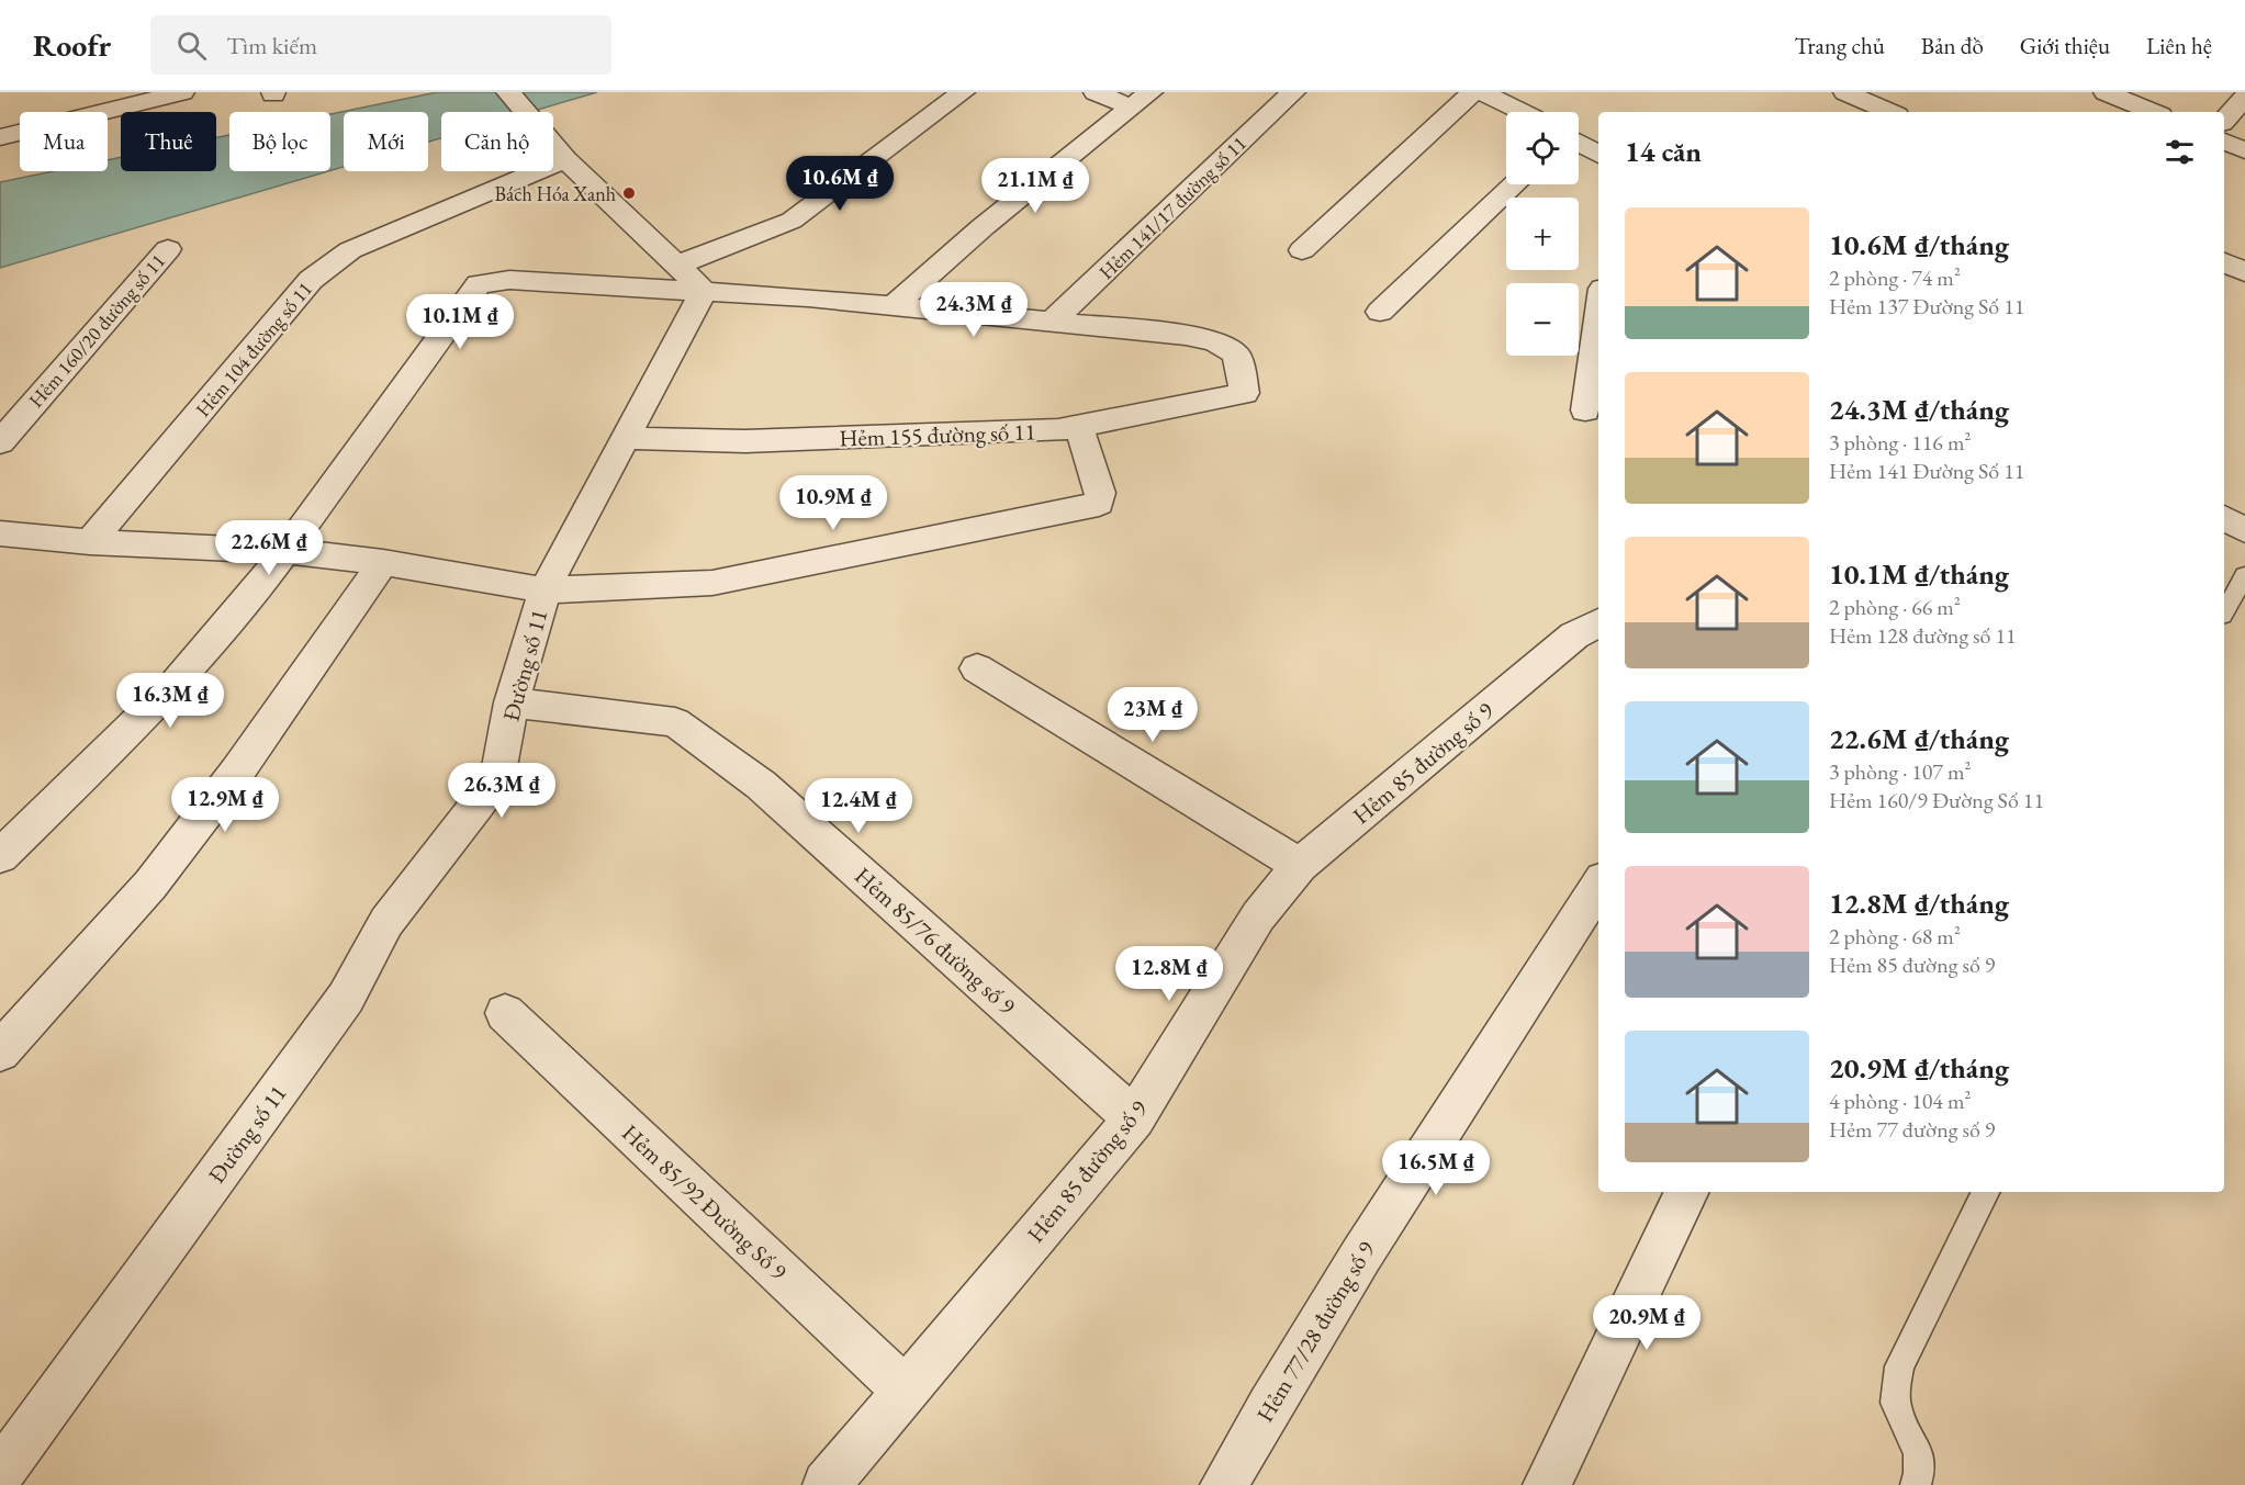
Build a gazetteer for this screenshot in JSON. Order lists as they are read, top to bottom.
{
  "streets": {
    "street": [
      "Hẻm 141/17 đường số 11",
      "Hẻm 160/20 đường số 11",
      "Hẻm 104 đường số 11",
      "Hẻm 155 đường số 11",
      "Đường số 11",
      "Hẻm 85 đường số 9",
      "Hẻm 85/76 đường số 9",
      "Hẻm 85/92 Đường Số 9",
      "Hẻm 77/28 đường số 9"
    ]
  },
  "crossings": [
    ["Hẻm 141/17 đường số 11", "Hẻm 155 đường số 11"],
    ["Hẻm 155 đường số 11", "Đường số 11"],
    ["Đường số 11", "Hẻm 85/76 đường số 9"],
    ["Hẻm 85 đường số 9", "Hẻm 85/76 đường số 9"],
    ["Hẻm 85 đường số 9", "Hẻm 85/92 Đường Số 9"]
  ],
  "places": ["Bách Hóa Xanh"],
  "page": {
    "header": "Roofr",
    "search": "Tìm kiếm",
    "nav": [
      "Trang chủ",
      "Bản đồ",
      "Giới thiệu",
      "Liên hệ"
    ],
    "map_buttons": ["+", "−"],
    "chip": [
      "Mua",
      "Thuê",
      "Bộ lọc",
      "Mới",
      "Căn hộ"
    ],
    "heading": "14 căn",
    "price": [
      "10.6M ₫",
      "21.1M ₫",
      "24.3M ₫",
      "10.1M ₫",
      "10.9M ₫",
      "22.6M ₫",
      "16.3M ₫",
      "23M ₫",
      "26.3M ₫",
      "12.9M ₫",
      "12.4M ₫",
      "12.8M ₫",
      "16.5M ₫",
      "20.9M ₫"
    ],
    "list": [
      {
        "name": "10.6M ₫/tháng",
        "note": "2 phòng · 74 m² · Hẻm 137 Đường Số 11"
      },
      {
        "name": "24.3M ₫/tháng",
        "note": "3 phòng · 116 m² · Hẻm 141 Đường Số 11"
      },
      {
        "name": "10.1M ₫/tháng",
        "note": "2 phòng · 66 m² · Hẻm 128 đường số 11"
      },
      {
        "name": "22.6M ₫/tháng",
        "note": "3 phòng · 107 m² · Hẻm 160/9 Đường Số 11"
      },
      {
        "name": "12.8M ₫/tháng",
        "note": "2 phòng · 68 m² · Hẻm 85 đường số 9"
      },
      {
        "name": "20.9M ₫/tháng",
        "note": "4 phòng · 104 m² · Hẻm 77 đường số 9"
      }
    ]
  }
}
